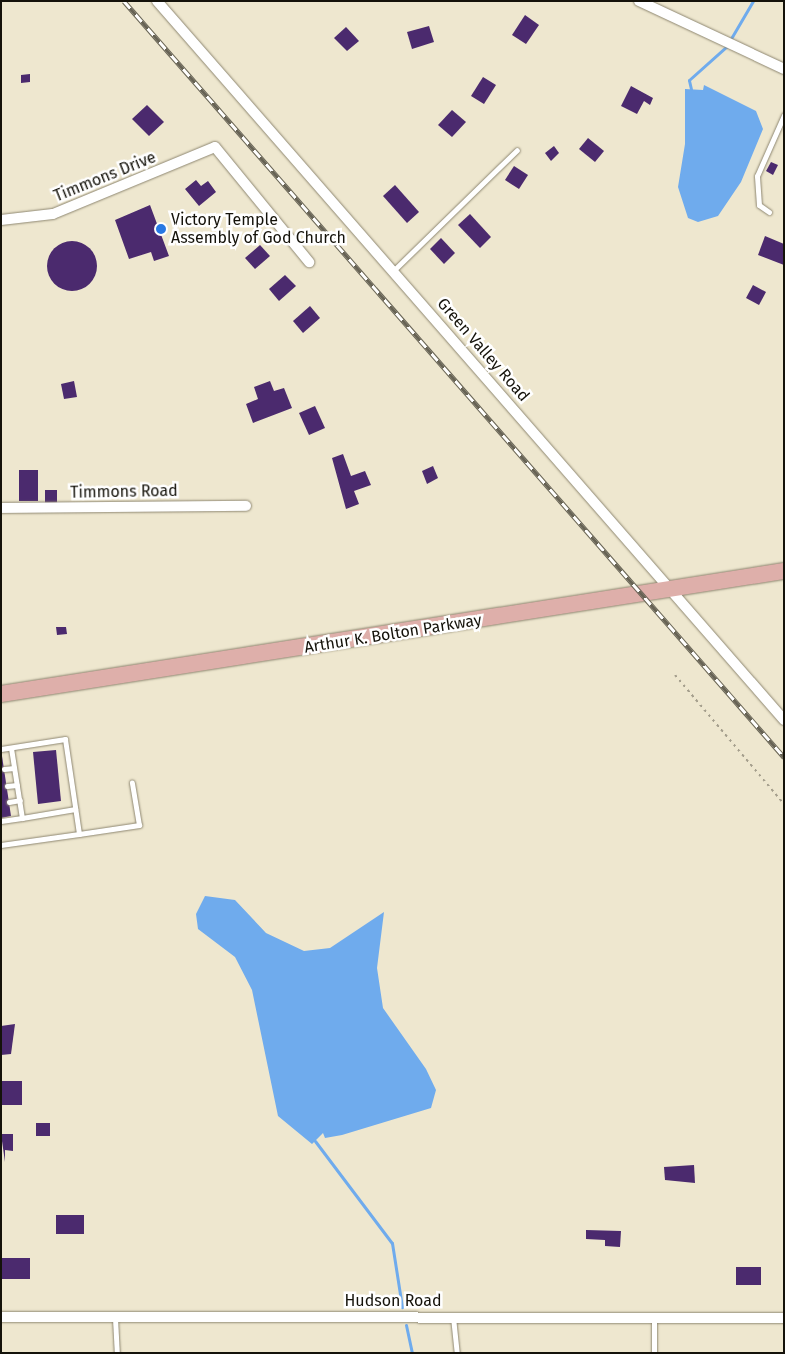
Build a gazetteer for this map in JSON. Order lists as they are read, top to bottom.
{
  "streets": {
    "main road": ["Arthur K. Bolton Parkway"],
    "street": [
      "Timmons Drive",
      "Green Valley Road",
      "Timmons Road",
      "Hudson Road"
    ]
  },
  "crossings": [
    ["Green Valley Road", "Arthur K. Bolton Parkway"]
  ],
  "places": ["Victory Temple Assembly of God Church"]
}
